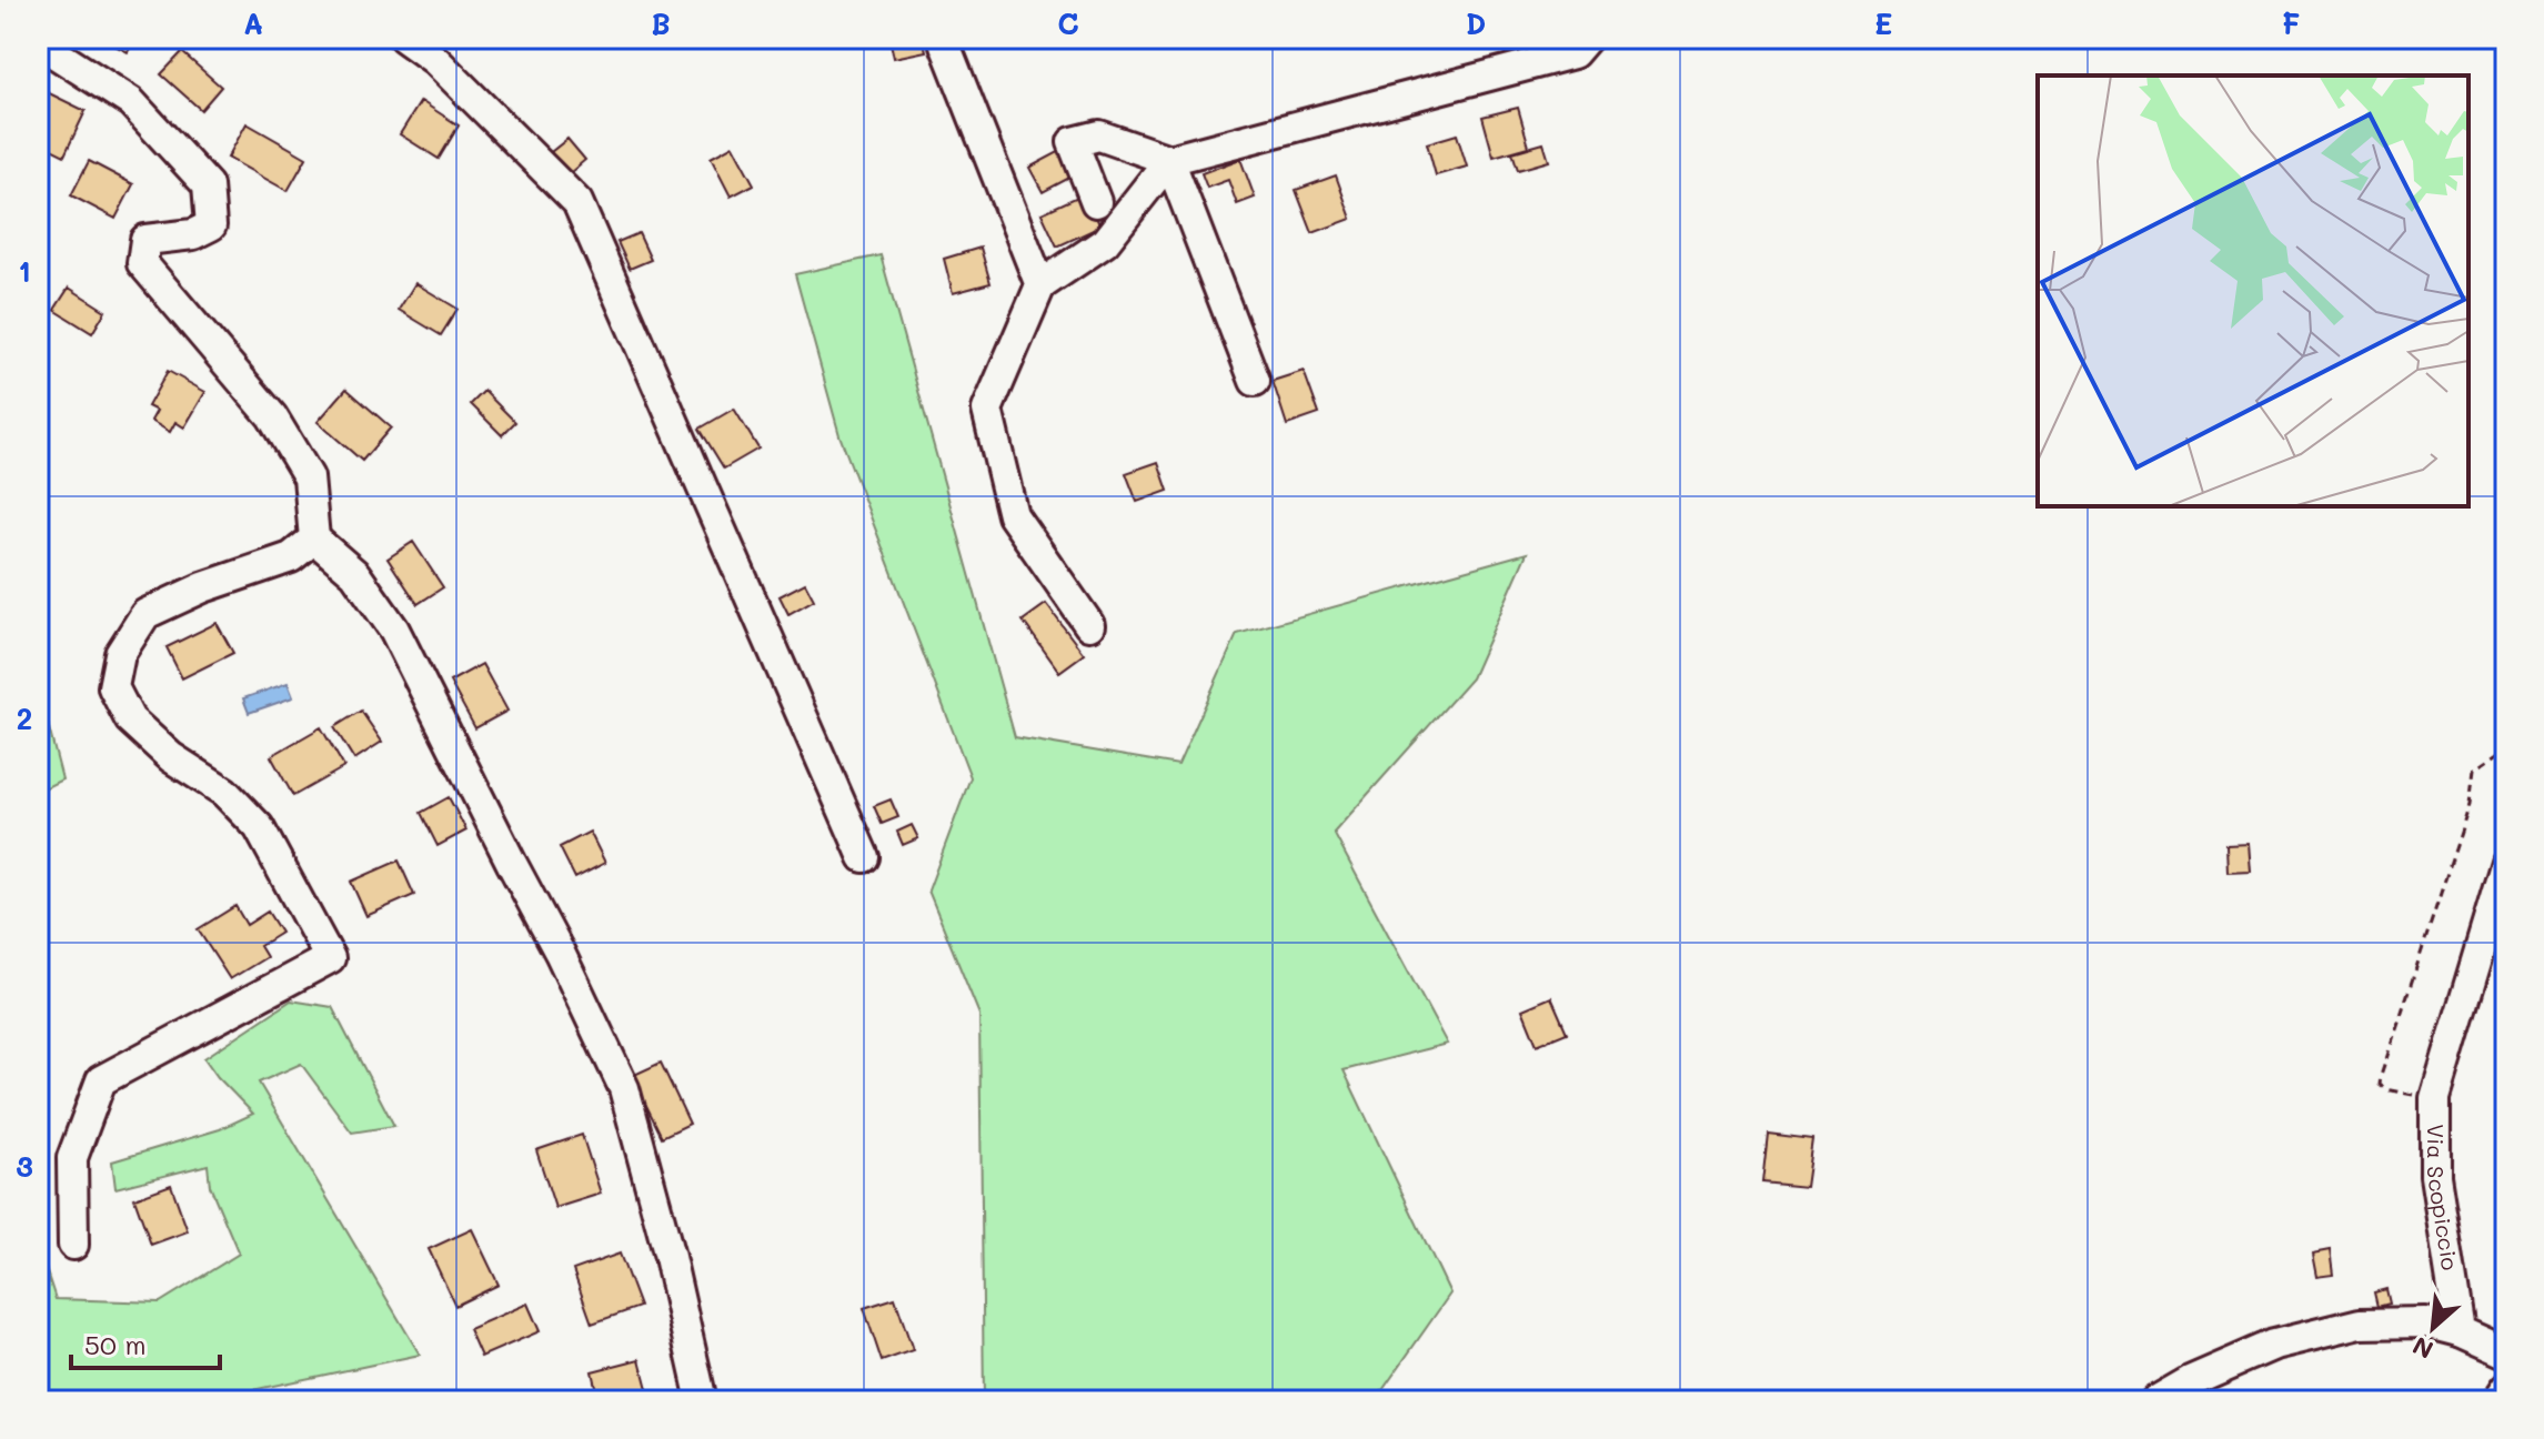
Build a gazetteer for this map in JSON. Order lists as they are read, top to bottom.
{
  "streets": {
    "street": ["Via Scopiccio"]
  },
  "scale_bar": "50 m",
  "north": "bottom left",
  "grid": {
    "columns": [
      "A",
      "B",
      "C",
      "D",
      "E",
      "F"
    ],
    "rows": ["1", "2", "3"]
  }
}
